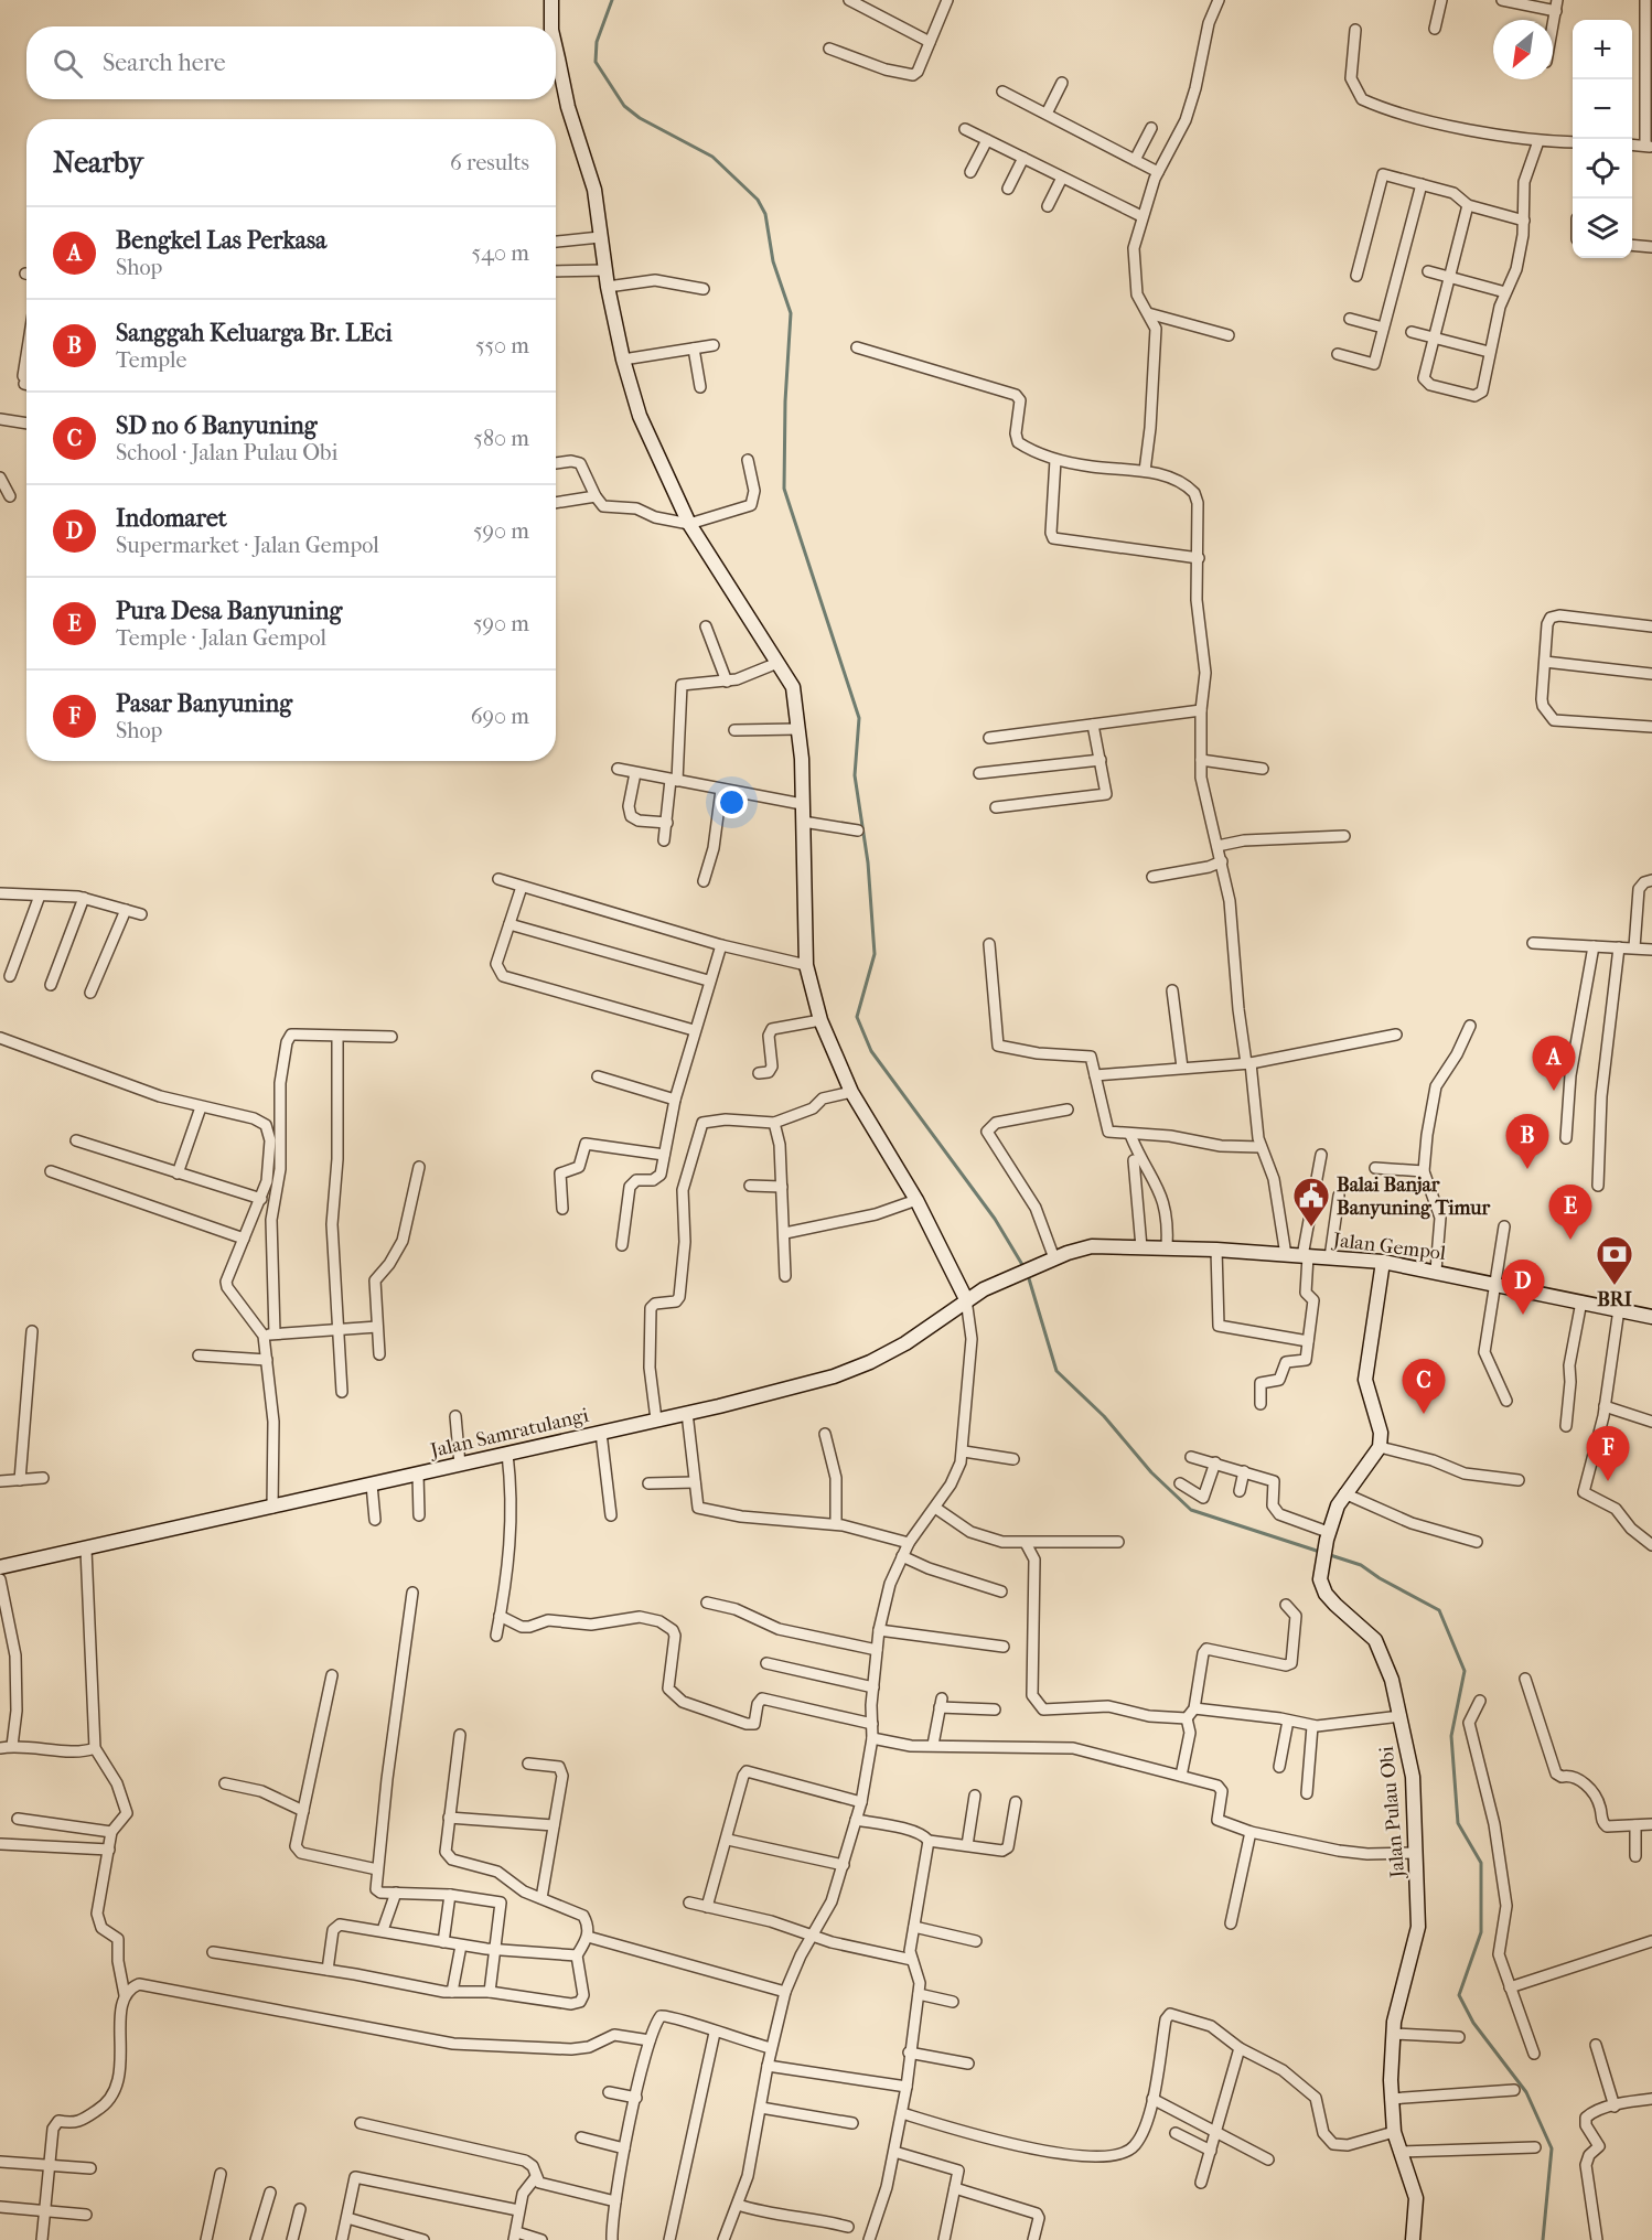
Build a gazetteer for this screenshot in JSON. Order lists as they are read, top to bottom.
{
  "streets": {
    "street": ["Jalan Gempol", "Jalan Samratulangi", "Jalan Pulau Obi"]
  },
  "crossings": [
    ["Jalan Gempol", "Jalan Samratulangi"]
  ],
  "places": {
    "public building": ["Balai Banjar Banyuning Timur"],
    "bank": ["BRI"]
  },
  "north": "bottom left",
  "page": {
    "map_buttons": ["+", "−"],
    "search": "Search here",
    "heading": ["Nearby", "6 results"],
    "list": [
      {
        "mark": "A",
        "name": "Bengkel Las Perkasa",
        "note": "Shop",
        "value": "540 m"
      },
      {
        "mark": "B",
        "name": "Sanggah Keluarga Br. LEci",
        "note": "Temple",
        "value": "550 m"
      },
      {
        "mark": "C",
        "name": "SD no 6 Banyuning",
        "note": "School · Jalan Pulau Obi",
        "value": "580 m"
      },
      {
        "mark": "D",
        "name": "Indomaret",
        "note": "Supermarket · Jalan Gempol",
        "value": "590 m"
      },
      {
        "mark": "E",
        "name": "Pura Desa Banyuning",
        "note": "Temple · Jalan Gempol",
        "value": "590 m"
      },
      {
        "mark": "F",
        "name": "Pasar Banyuning",
        "note": "Shop",
        "value": "690 m"
      }
    ],
    "pins": [
      "A",
      "B",
      "E",
      "D",
      "C",
      "F"
    ]
  }
}
